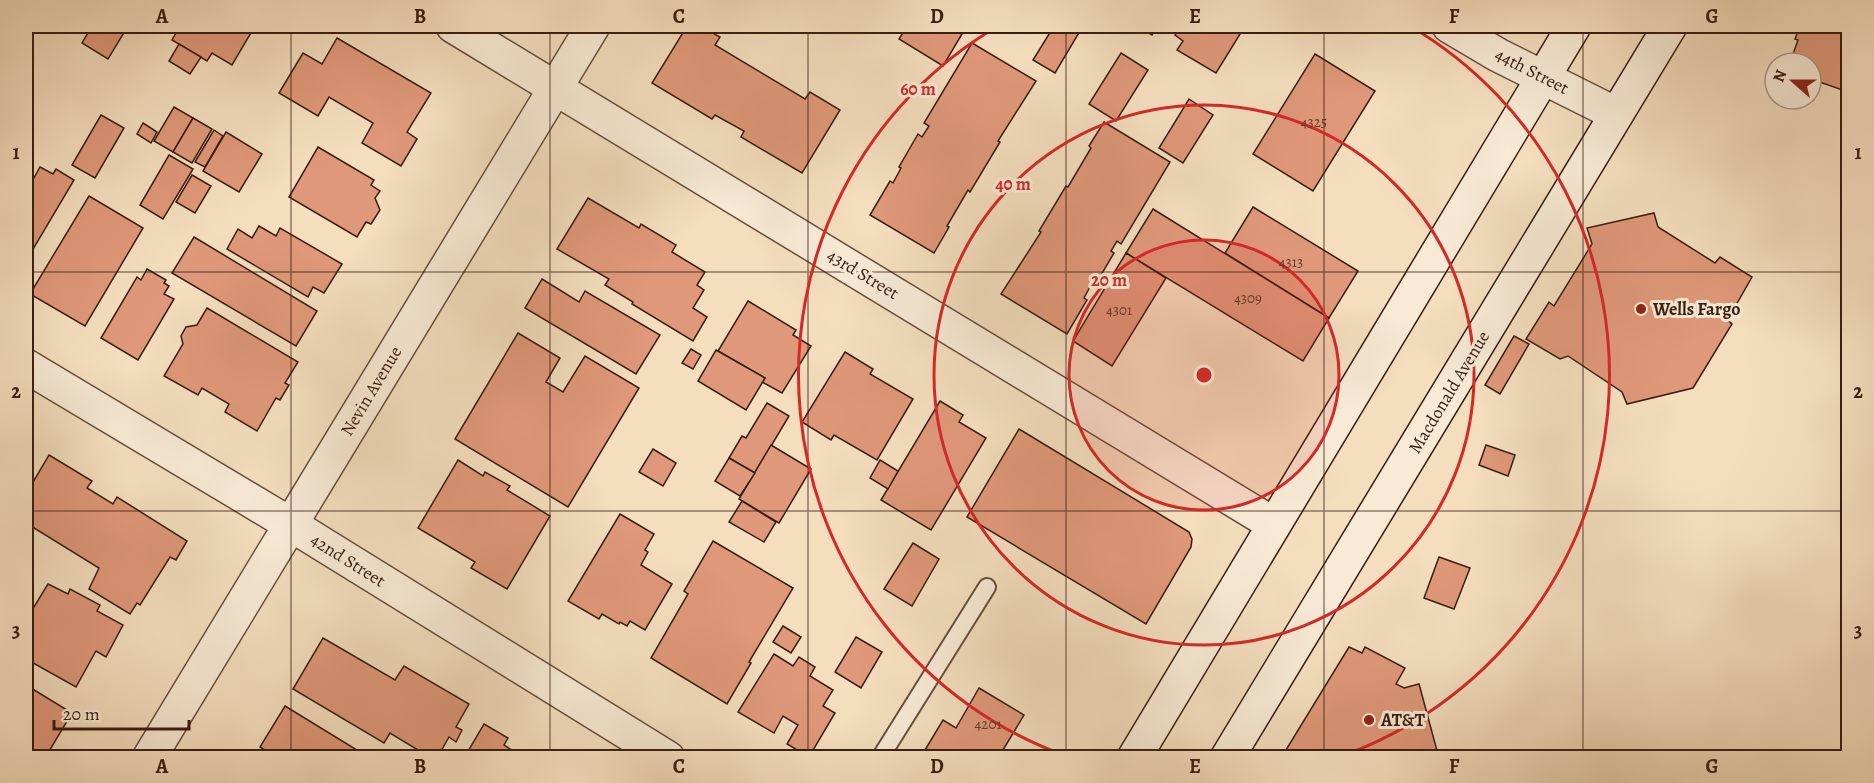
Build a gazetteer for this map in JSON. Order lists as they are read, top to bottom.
{
  "streets": {
    "street": [
      "44th Street",
      "43rd Street",
      "Nevin Avenue",
      "Macdonald Avenue",
      "42nd Street"
    ]
  },
  "crossings": [
    ["44th Street", "Macdonald Avenue"],
    ["43rd Street", "Nevin Avenue"],
    ["Nevin Avenue", "42nd Street"]
  ],
  "places": ["Wells Fargo", "AT&T"],
  "house_numbers": [
    "4325",
    "4313",
    "4309",
    "4301",
    "4201"
  ],
  "scale_bar": "20 m",
  "north": "left",
  "grid": {
    "columns": [
      "A",
      "B",
      "C",
      "D",
      "E",
      "F",
      "G"
    ],
    "rows": ["1", "2", "3"]
  },
  "rings": ["60 m", "40 m", "20 m"]
}
